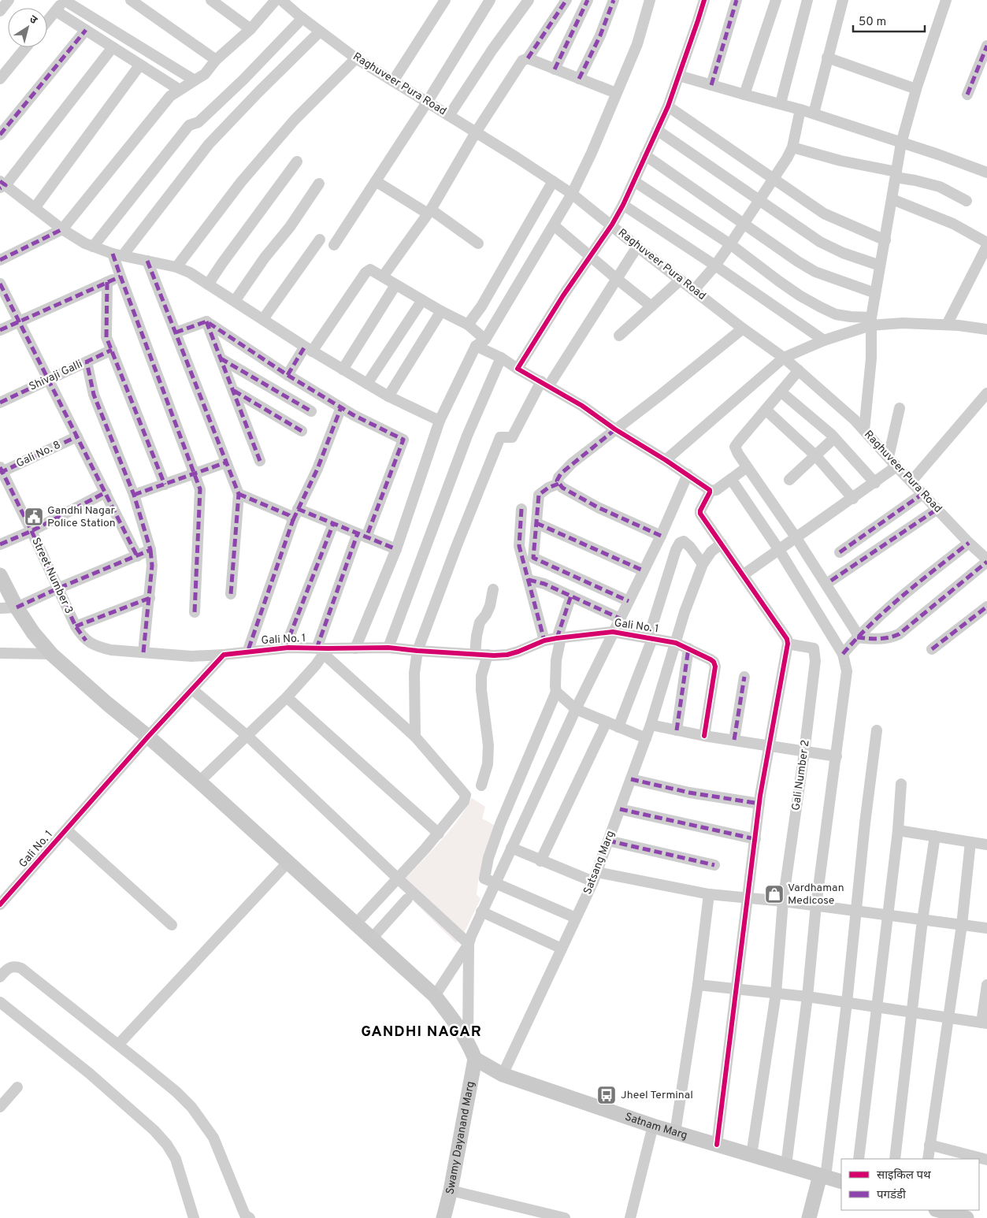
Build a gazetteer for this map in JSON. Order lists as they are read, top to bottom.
{
  "streets": {
    "street": [
      "Raghuveer Pura Road",
      "Shivaji Galli",
      "Gali No. 8",
      "Street Number 3",
      "Gali No. 1",
      "Gali Number 2",
      "Satsang Marg",
      "Satnam Marg",
      "Swamy Dayanand Marg"
    ]
  },
  "crossings": [
    ["Gali No. 8", "Street Number 3"],
    ["Gali No. 1", "Satsang Marg"],
    ["Gali Number 2", "Satnam Marg"],
    ["Satsang Marg", "Satnam Marg"],
    ["Satnam Marg", "Swamy Dayanand Marg"]
  ],
  "districts": ["GANDHI NAGAR"],
  "places": {
    "public building": ["Gandhi Nagar Police Station"],
    "shop": ["Vardhaman Medicose"],
    "bus stop": ["Jheel Terminal"]
  },
  "legend": ["साइकिल पथ", "पगडंडी"],
  "scale_bar": "50 m",
  "north": "top right"
}
